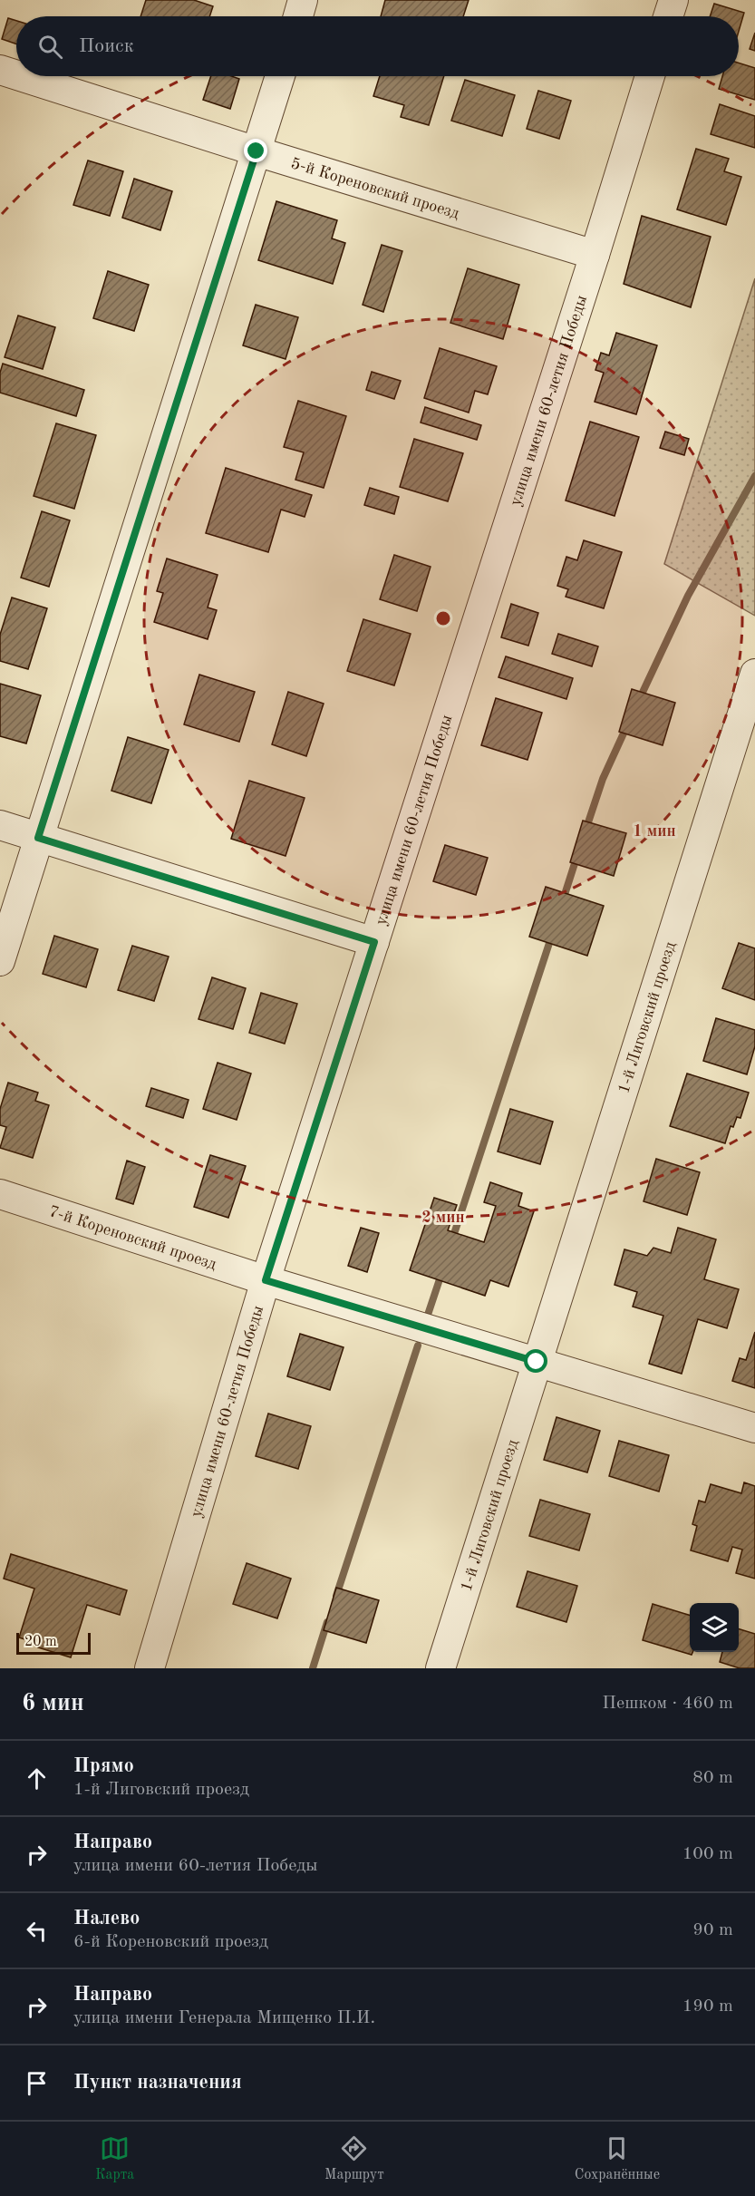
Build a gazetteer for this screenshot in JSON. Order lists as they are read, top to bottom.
{
  "streets": {
    "street": [
      "5-й Кореновский проезд",
      "улица имени 60-летия Победы",
      "1-й Лиговский проезд",
      "7-й Кореновский проезд"
    ]
  },
  "crossings": [
    ["5-й Кореновский проезд", "улица имени 60-летия Победы"],
    ["улица имени 60-летия Победы", "7-й Кореновский проезд"]
  ],
  "scale_bar": "20 m",
  "page": {
    "search": "Поиск",
    "scale": "20 m",
    "heading": ["6 мин", "Пешком · 460 m"],
    "list": [
      ["Прямо", "1-й Лиговский проезд", "80 m"],
      ["Направо", "улица имени 60-летия Победы", "100 m"],
      ["Налево", "6-й Кореновский проезд", "90 m"],
      ["Направо", "улица имени Генерала Мищенко П.И.", "190 m"],
      "Пункт назначения"
    ],
    "nav": ["Карта", "Маршрут", "Сохранённые"]
  },
  "rings": ["1 мин", "2 мин"]
}
